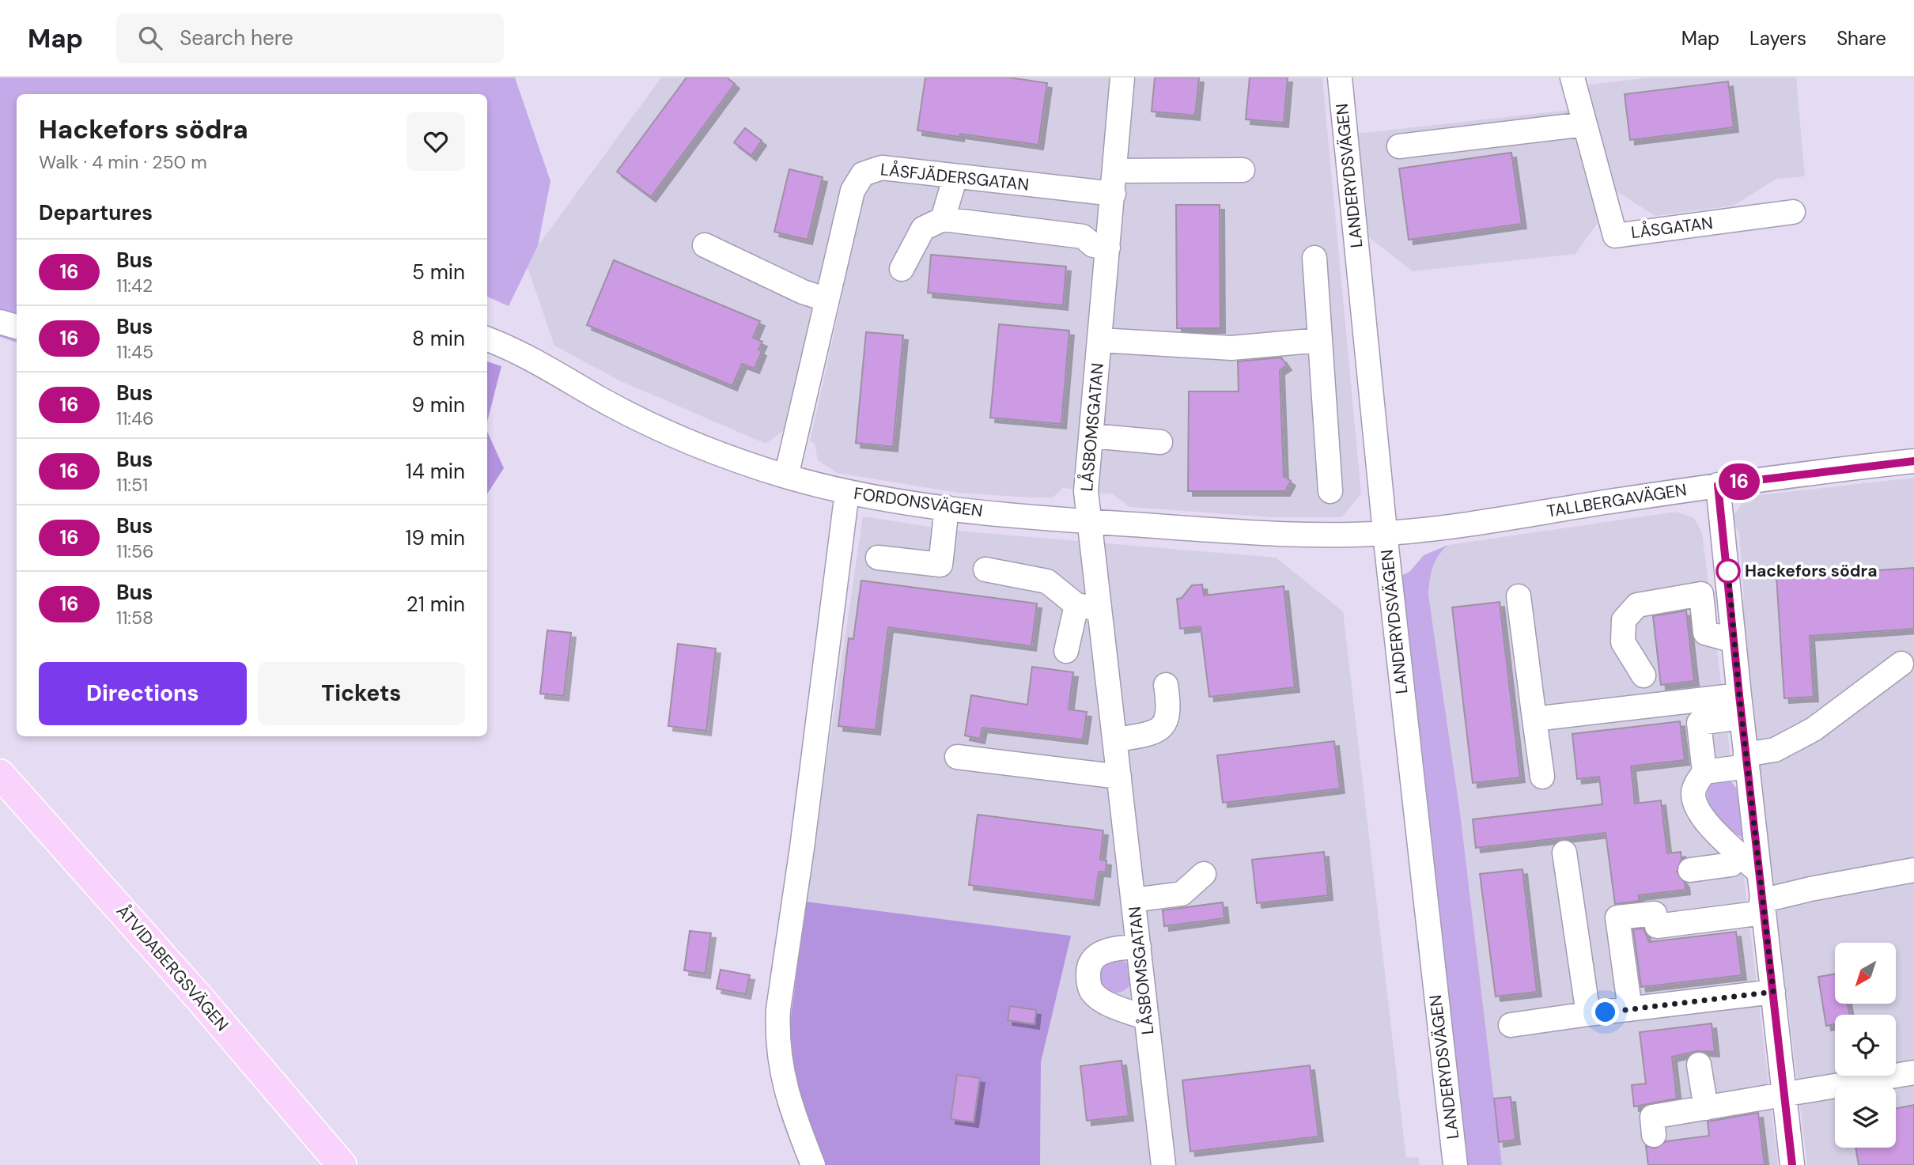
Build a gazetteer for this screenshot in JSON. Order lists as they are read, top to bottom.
{
  "streets": {
    "main road": ["ÅTVIDABERGSVÄGEN"],
    "street": [
      "LANDERYDSVÄGEN",
      "LÅSFJÄDERSGATAN",
      "LÅSGATAN",
      "LÅSBOMSGATAN",
      "TALLBERGAVÄGEN",
      "FORDONSVÄGEN"
    ]
  },
  "crossings": [
    ["LANDERYDSVÄGEN", "TALLBERGAVÄGEN"],
    ["LANDERYDSVÄGEN", "FORDONSVÄGEN"],
    ["LÅSFJÄDERSGATAN", "LÅSBOMSGATAN"],
    ["LÅSFJÄDERSGATAN", "FORDONSVÄGEN"],
    ["LÅSBOMSGATAN", "FORDONSVÄGEN"],
    ["TALLBERGAVÄGEN", "FORDONSVÄGEN"]
  ],
  "places": ["Hackefors södra"],
  "lines": ["bus line 16"],
  "north": "bottom left",
  "page": {
    "header": "Map",
    "search": "Search here",
    "nav": ["Map", "Layers", "Share"],
    "on_map": "16",
    "heading": [
      ["Hackefors södra", "Walk · 4 min · 250 m"],
      "Departures"
    ],
    "list": [
      {
        "mark": "16",
        "name": "Bus",
        "note": "11:42",
        "value": "5 min"
      },
      {
        "mark": "16",
        "name": "Bus",
        "note": "11:45",
        "value": "8 min"
      },
      {
        "mark": "16",
        "name": "Bus",
        "note": "11:46",
        "value": "9 min"
      },
      {
        "mark": "16",
        "name": "Bus",
        "note": "11:51",
        "value": "14 min"
      },
      {
        "mark": "16",
        "name": "Bus",
        "note": "11:56",
        "value": "19 min"
      },
      {
        "mark": "16",
        "name": "Bus",
        "note": "11:58",
        "value": "21 min"
      }
    ],
    "buttons": ["Directions", "Tickets"]
  }
}
